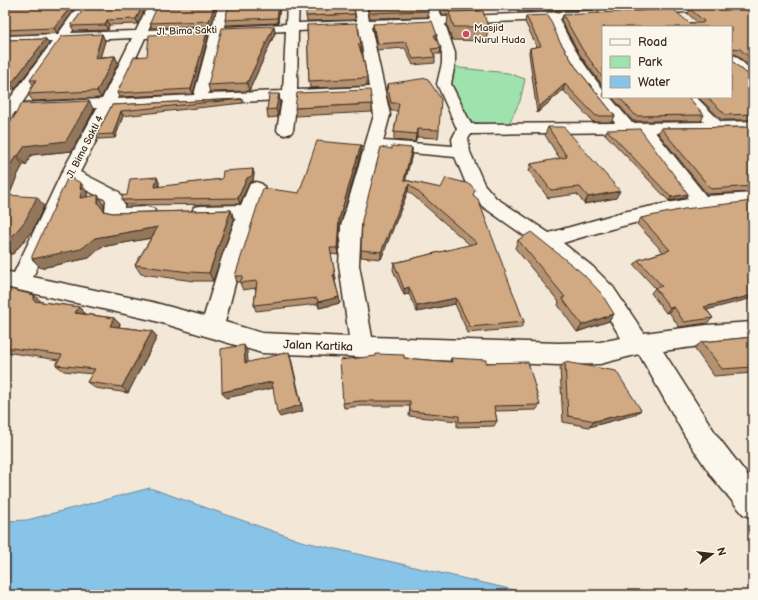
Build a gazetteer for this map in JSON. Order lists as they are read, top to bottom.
{
  "streets": {
    "street": ["Jl. Bima Sakti", "Jl. Bima Sakti 4", "Jalan Kartika"]
  },
  "crossings": [
    ["Jl. Bima Sakti", "Jl. Bima Sakti 4"],
    ["Jl. Bima Sakti 4", "Jalan Kartika"]
  ],
  "places": ["Masjid Nurul Huda"],
  "legend": ["Road", "Park", "Water"],
  "north": "right"
}
